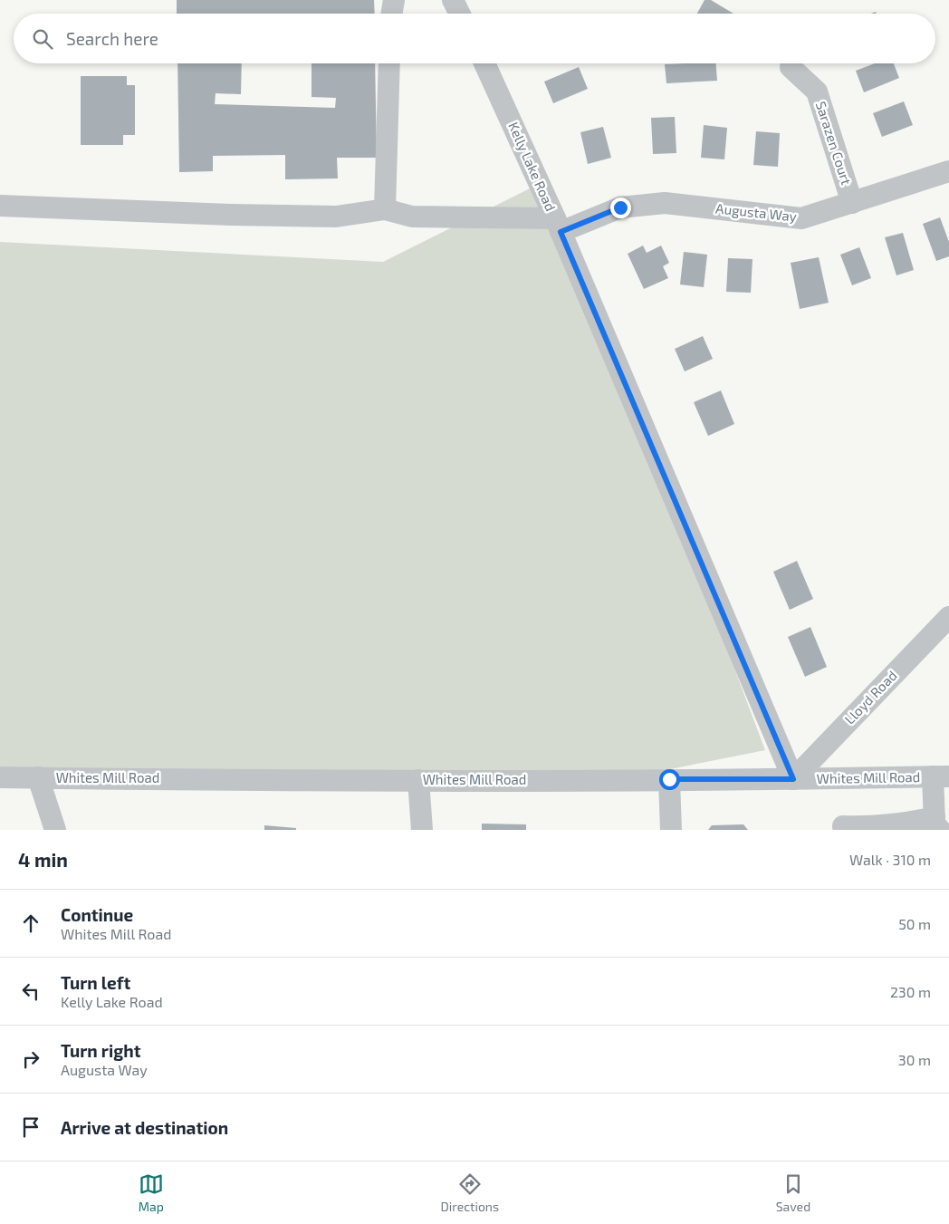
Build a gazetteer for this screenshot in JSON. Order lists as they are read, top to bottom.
{
  "streets": {
    "street": [
      "Sarazen Court",
      "Kelly Lake Road",
      "Augusta Way",
      "Lloyd Road",
      "Whites Mill Road"
    ]
  },
  "crossings": [
    ["Sarazen Court", "Augusta Way"],
    ["Kelly Lake Road", "Augusta Way"],
    ["Kelly Lake Road", "Lloyd Road"],
    ["Kelly Lake Road", "Whites Mill Road"],
    ["Lloyd Road", "Whites Mill Road"]
  ],
  "page": {
    "search": "Search here",
    "heading": ["4 min", "Walk · 310 m"],
    "list": [
      ["Continue", "Whites Mill Road", "50 m"],
      ["Turn left", "Kelly Lake Road", "230 m"],
      ["Turn right", "Augusta Way", "30 m"],
      "Arrive at destination"
    ],
    "nav": ["Map", "Directions", "Saved"]
  }
}
